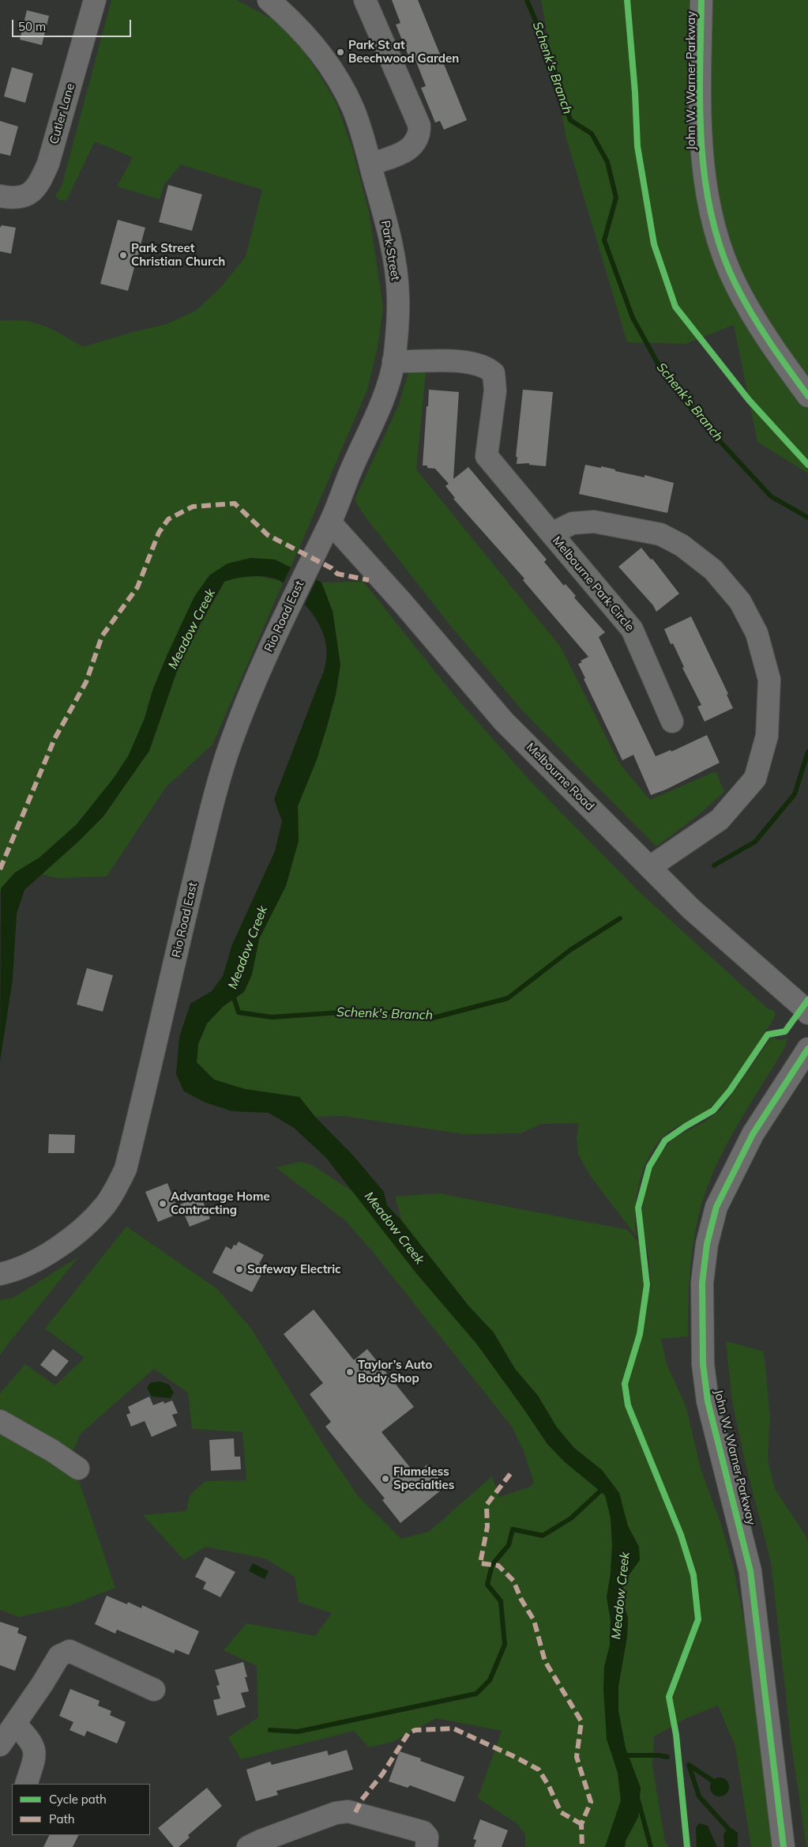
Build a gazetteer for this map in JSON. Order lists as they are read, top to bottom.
{
  "streets": {
    "street": [
      "John W. Warner Parkway",
      "Cutler Lane",
      "Park Street",
      "Melbourne Park Circle",
      "Rio Road East",
      "Melbourne Road"
    ]
  },
  "crossings": [
    ["Park Street", "Melbourne Park Circle"],
    ["Park Street", "Rio Road East"],
    ["Park Street", "Melbourne Road"],
    ["Melbourne Park Circle", "Melbourne Road"],
    ["Rio Road East", "Melbourne Road"]
  ],
  "water": ["Schenk's Branch", "Meadow Creek"],
  "places": [
    "Park St at Beechwood Garden",
    "Park Street Christian Church",
    "Advantage Home Contracting",
    "Safeway Electric",
    "Taylor’s Auto Body Shop",
    "Flameless Specialties"
  ],
  "legend": ["Cycle path", "Path"],
  "scale_bar": "50 m"
}
